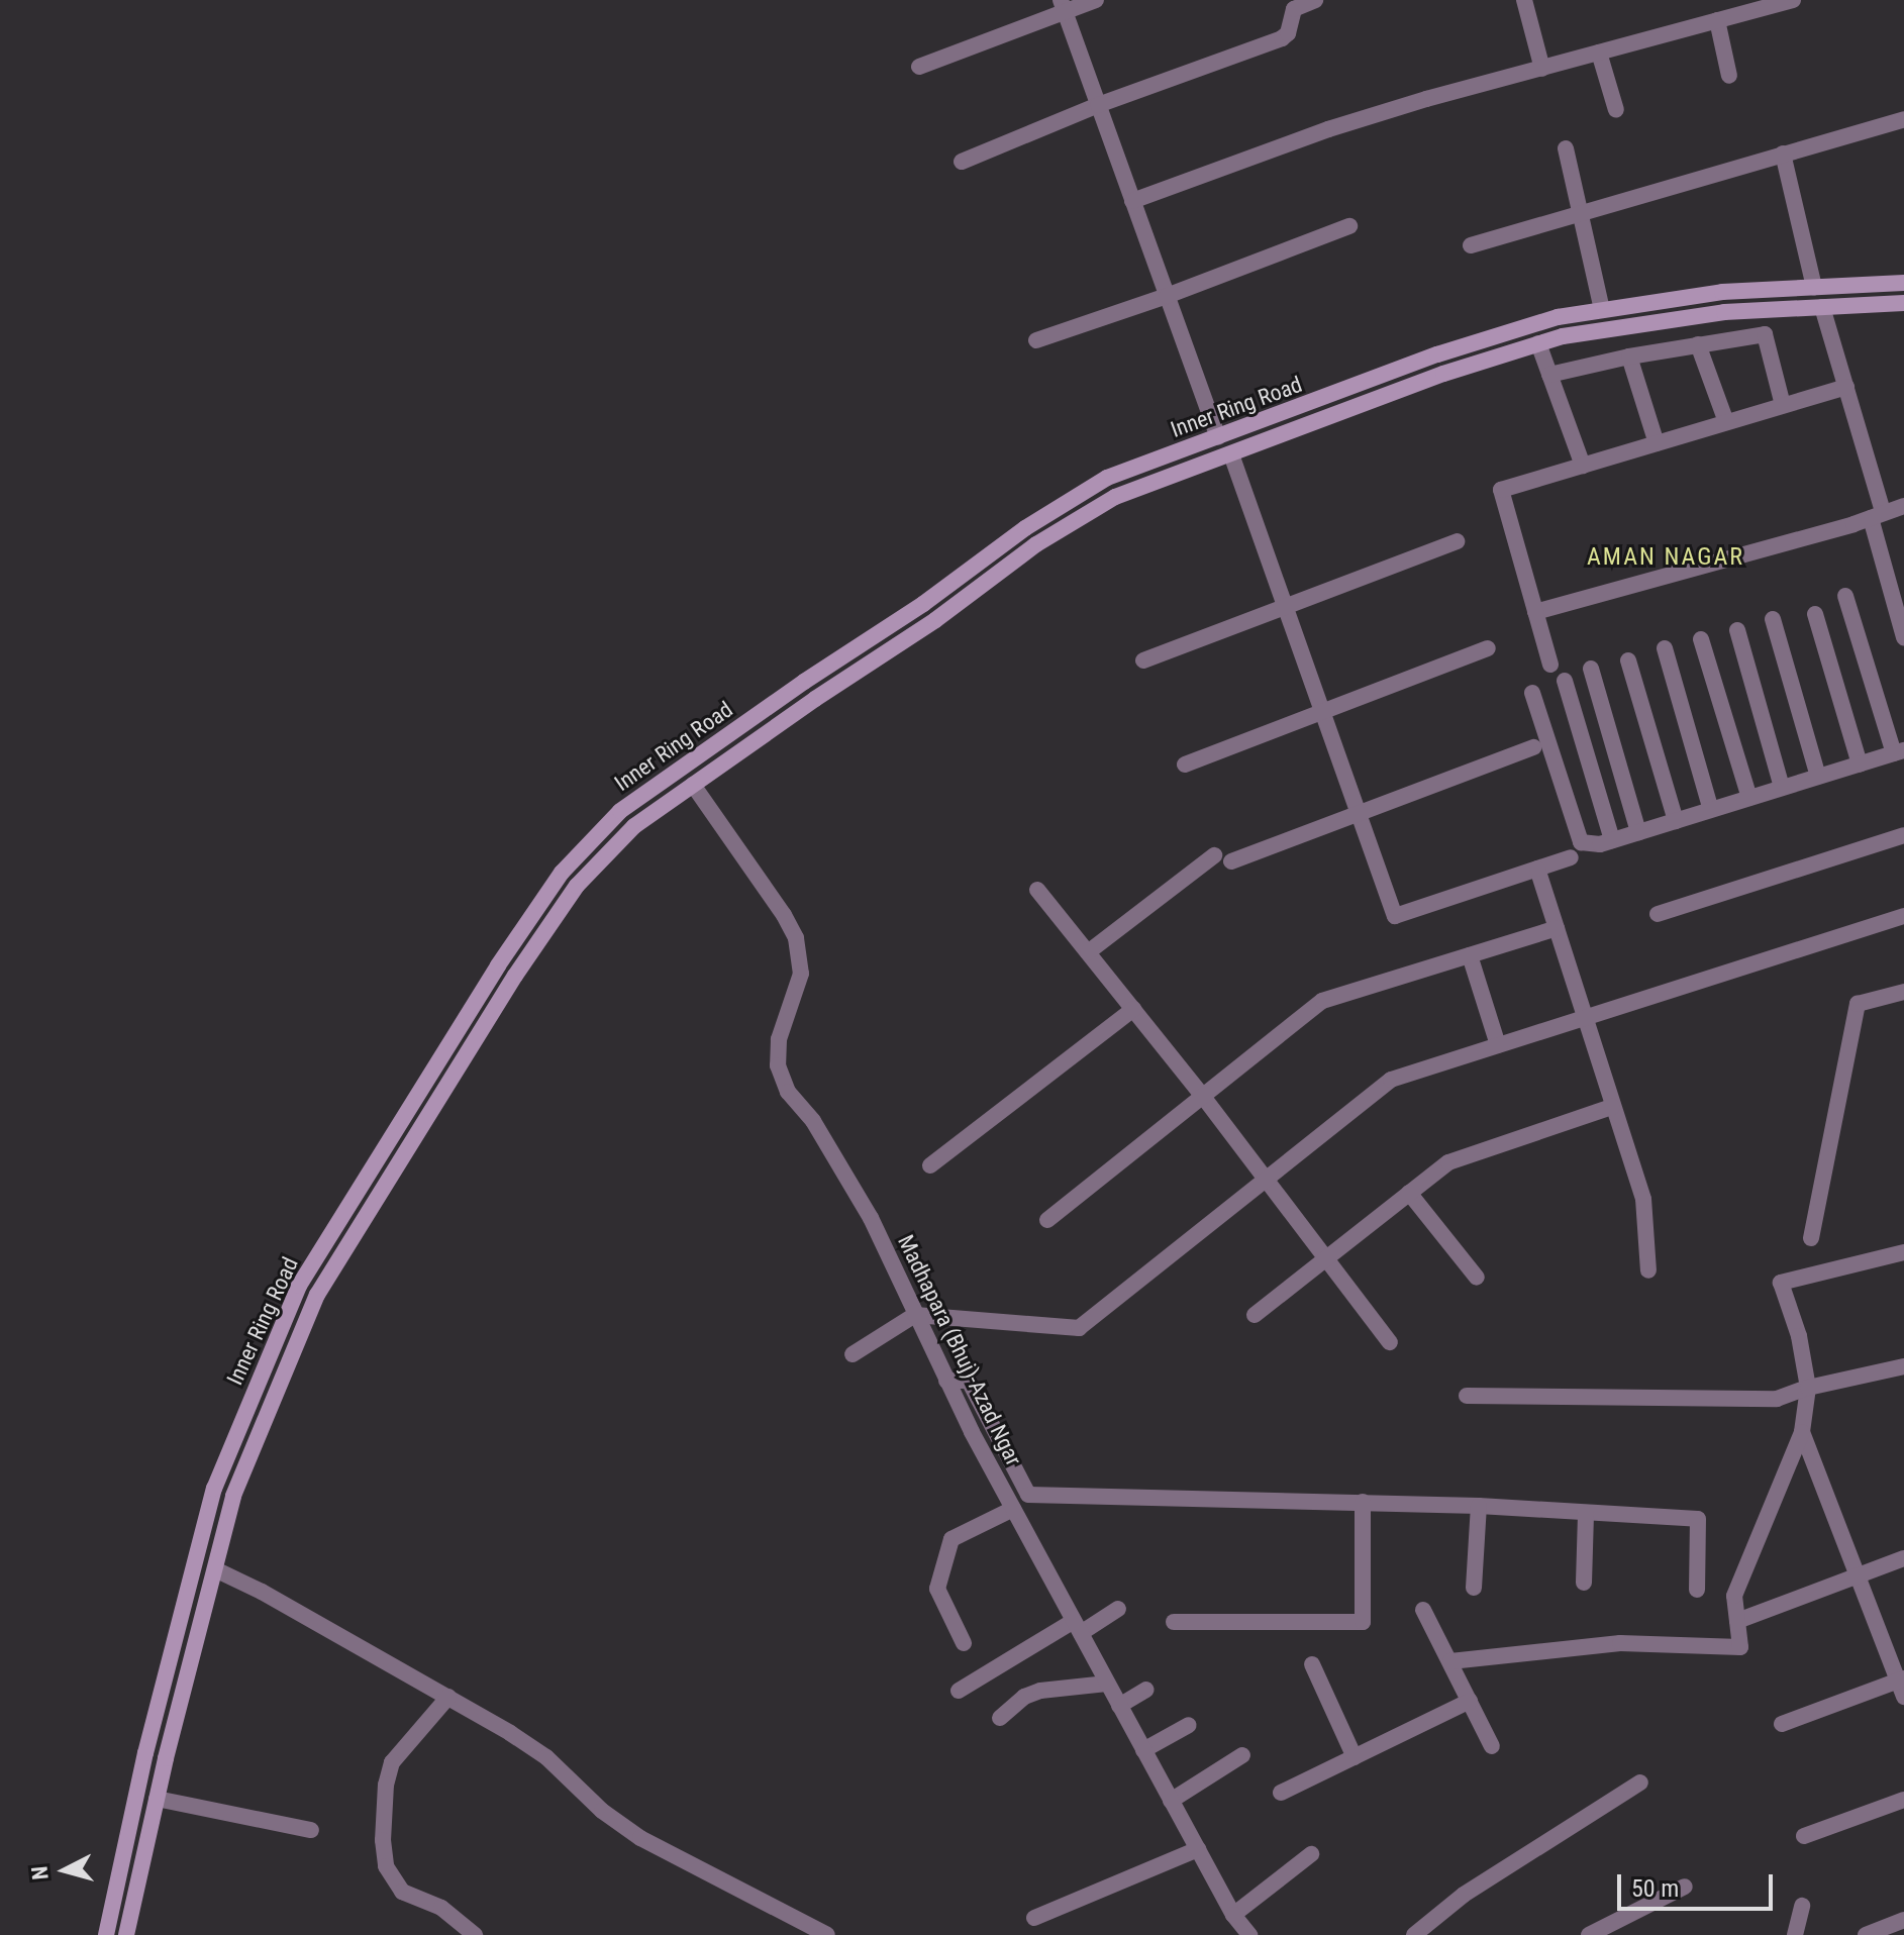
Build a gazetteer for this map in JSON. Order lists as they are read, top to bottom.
{
  "streets": {
    "main road": ["Inner Ring Road"],
    "street": ["Madhapara (Bhuj)-Azad Ngar"]
  },
  "crossings": [
    ["Inner Ring Road", "Madhapara (Bhuj)-Azad Ngar"]
  ],
  "districts": ["AMAN NAGAR"],
  "scale_bar": "50 m",
  "north": "left"
}
